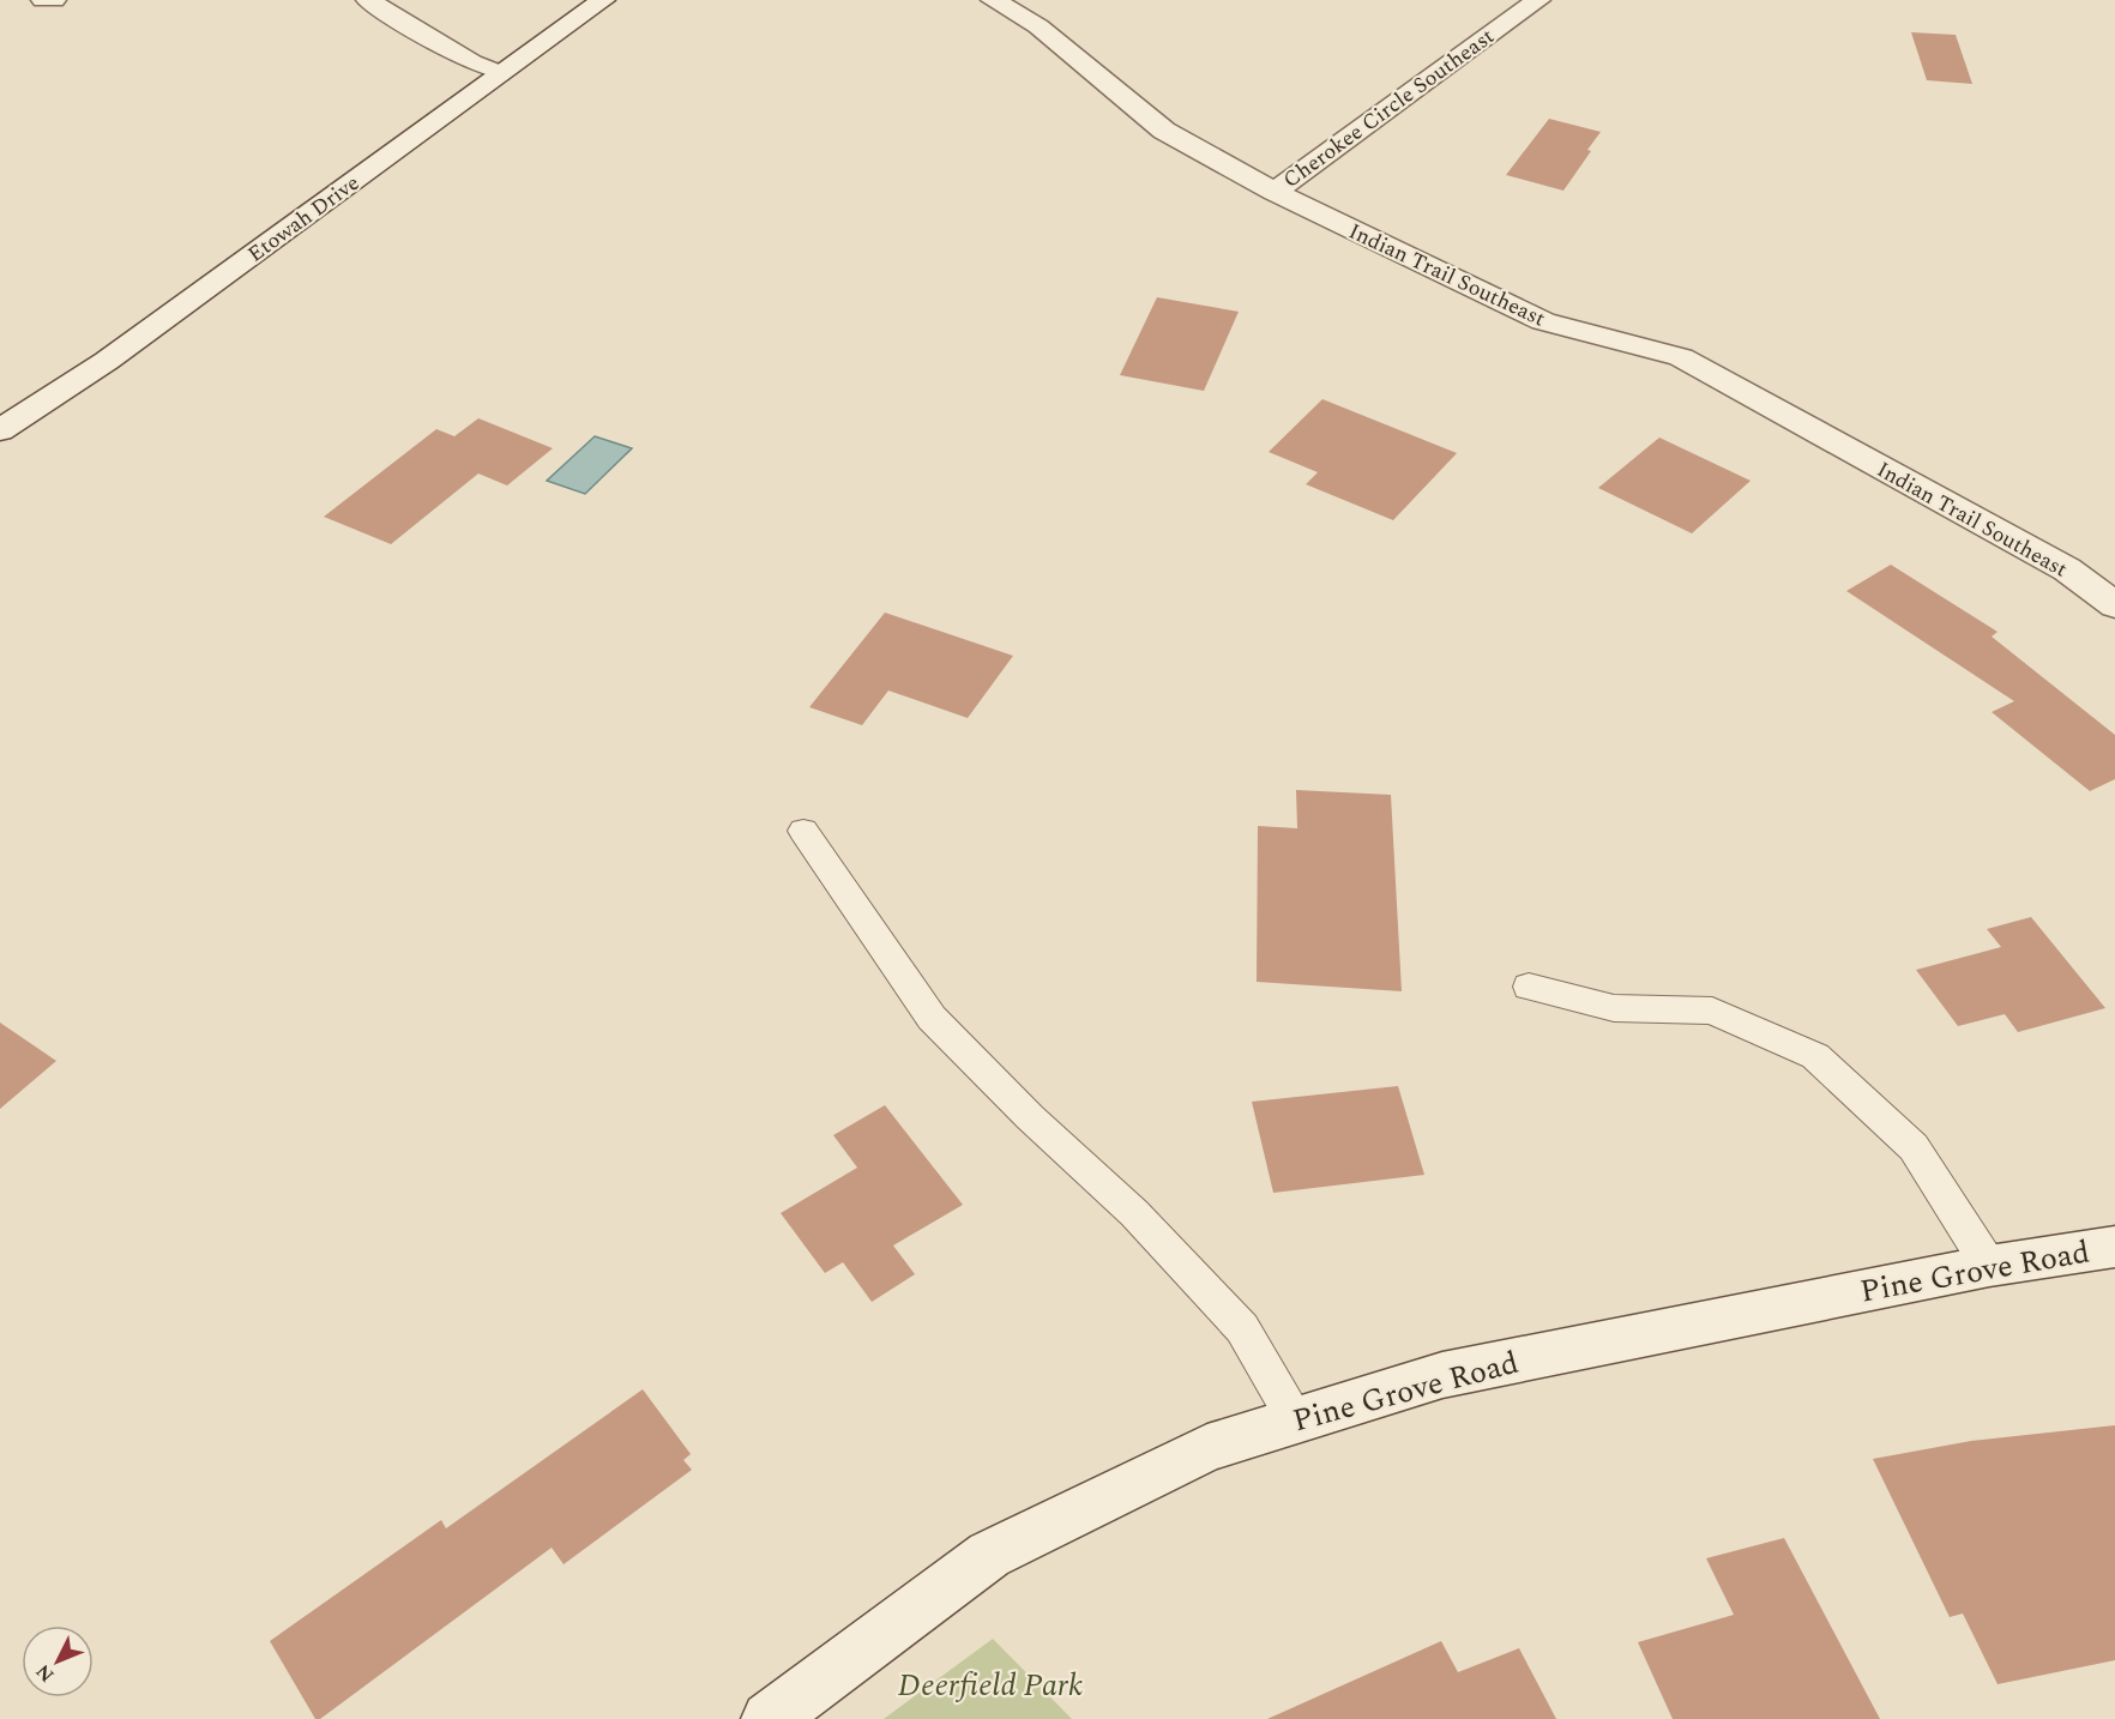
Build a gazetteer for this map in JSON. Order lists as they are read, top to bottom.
{
  "streets": {
    "street": [
      "Cherokee Circle Southeast",
      "Etowah Drive",
      "Indian Trail Southeast",
      "Pine Grove Road"
    ]
  },
  "crossings": [
    ["Cherokee Circle Southeast", "Indian Trail Southeast"]
  ],
  "parks": ["Deerfield Park"],
  "north": "bottom left"
}
